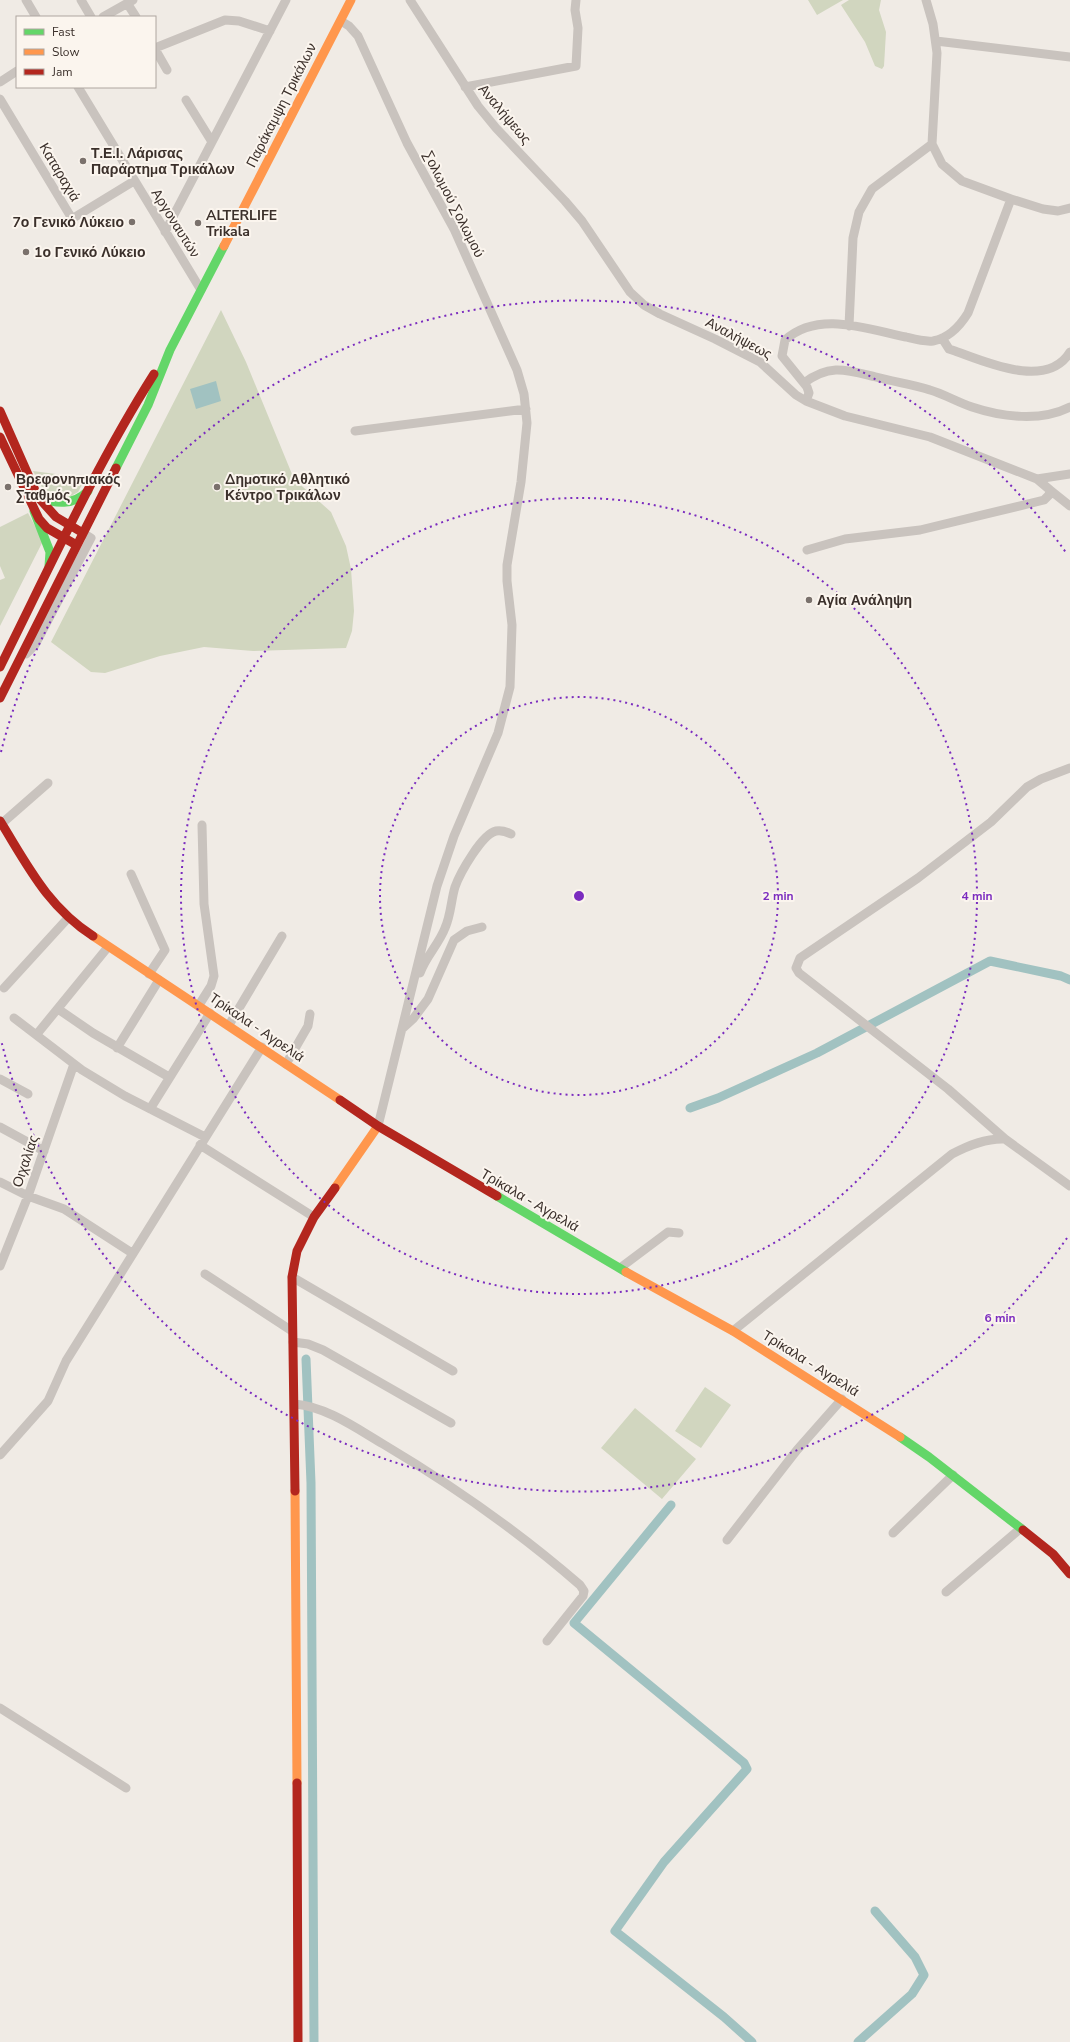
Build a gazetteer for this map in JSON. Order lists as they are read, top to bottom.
{
  "streets": {
    "main road": ["Παράκαμψη Τρικάλων", "Τρίκαλα - Αγρελιά"],
    "street": [
      "Αναλήψεως",
      "Καταραχιά",
      "Σολωμού Σολωμού",
      "Αργοναυτών",
      "Οιχαλίας"
    ]
  },
  "crossings": [
    ["Παράκαμψη Τρικάλων", "Σολωμού Σολωμού"],
    ["Παράκαμψη Τρικάλων", "Αργοναυτών"],
    ["Καταραχιά", "Αργοναυτών"]
  ],
  "places": [
    "Τ.Ε.Ι. Λάρισας Παράρτημα Τρικάλων",
    "7ο Γενικό Λύκειο",
    "ALTERLIFE Trikala",
    "1ο Γενικό Λύκειο",
    "Βρεφονηπιακός Σταθμός",
    "Δημοτικό Αθλητικό Κέντρο Τρικάλων",
    "Αγία Ανάληψη"
  ],
  "legend": ["Fast", "Slow", "Jam"],
  "rings": ["2 min", "4 min", "6 min"]
}
